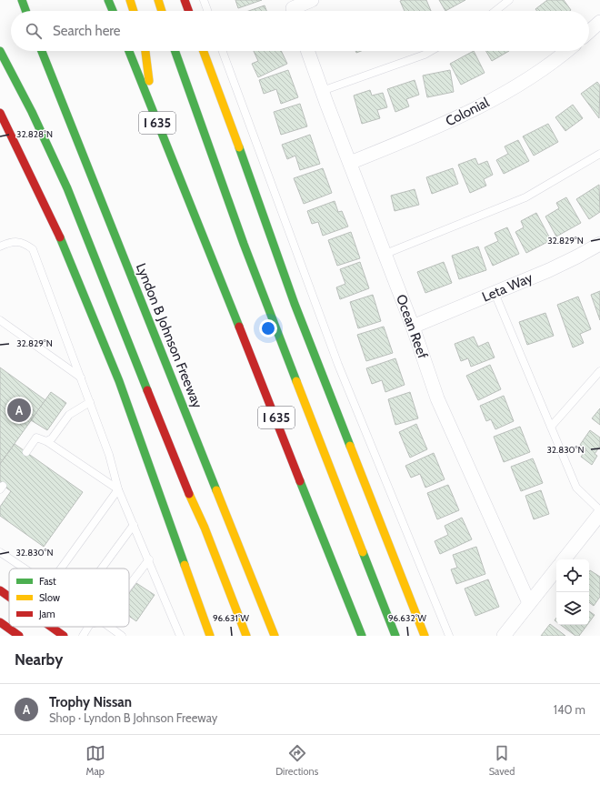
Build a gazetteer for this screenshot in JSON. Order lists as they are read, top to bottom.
{
  "streets": {
    "main road": ["I 635", "Lyndon B Johnson Freeway"],
    "street": ["Colonial", "Leta Way", "Ocean Reef"]
  },
  "crossings": [
    ["Colonial", "Ocean Reef"],
    ["Leta Way", "Ocean Reef"]
  ],
  "legend": ["Fast", "Slow", "Jam"],
  "page": {
    "search": "Search here",
    "pins": "A",
    "heading": "Nearby",
    "list": [
      {
        "mark": "A",
        "name": "Trophy Nissan",
        "note": "Shop · Lyndon B Johnson Freeway",
        "value": "140 m"
      }
    ],
    "nav": ["Map", "Directions", "Saved"]
  },
  "coordinates": [
    "32.828°N",
    "32.829°N",
    "32.830°N",
    "96.631°W",
    "96.632°W"
  ]
}
